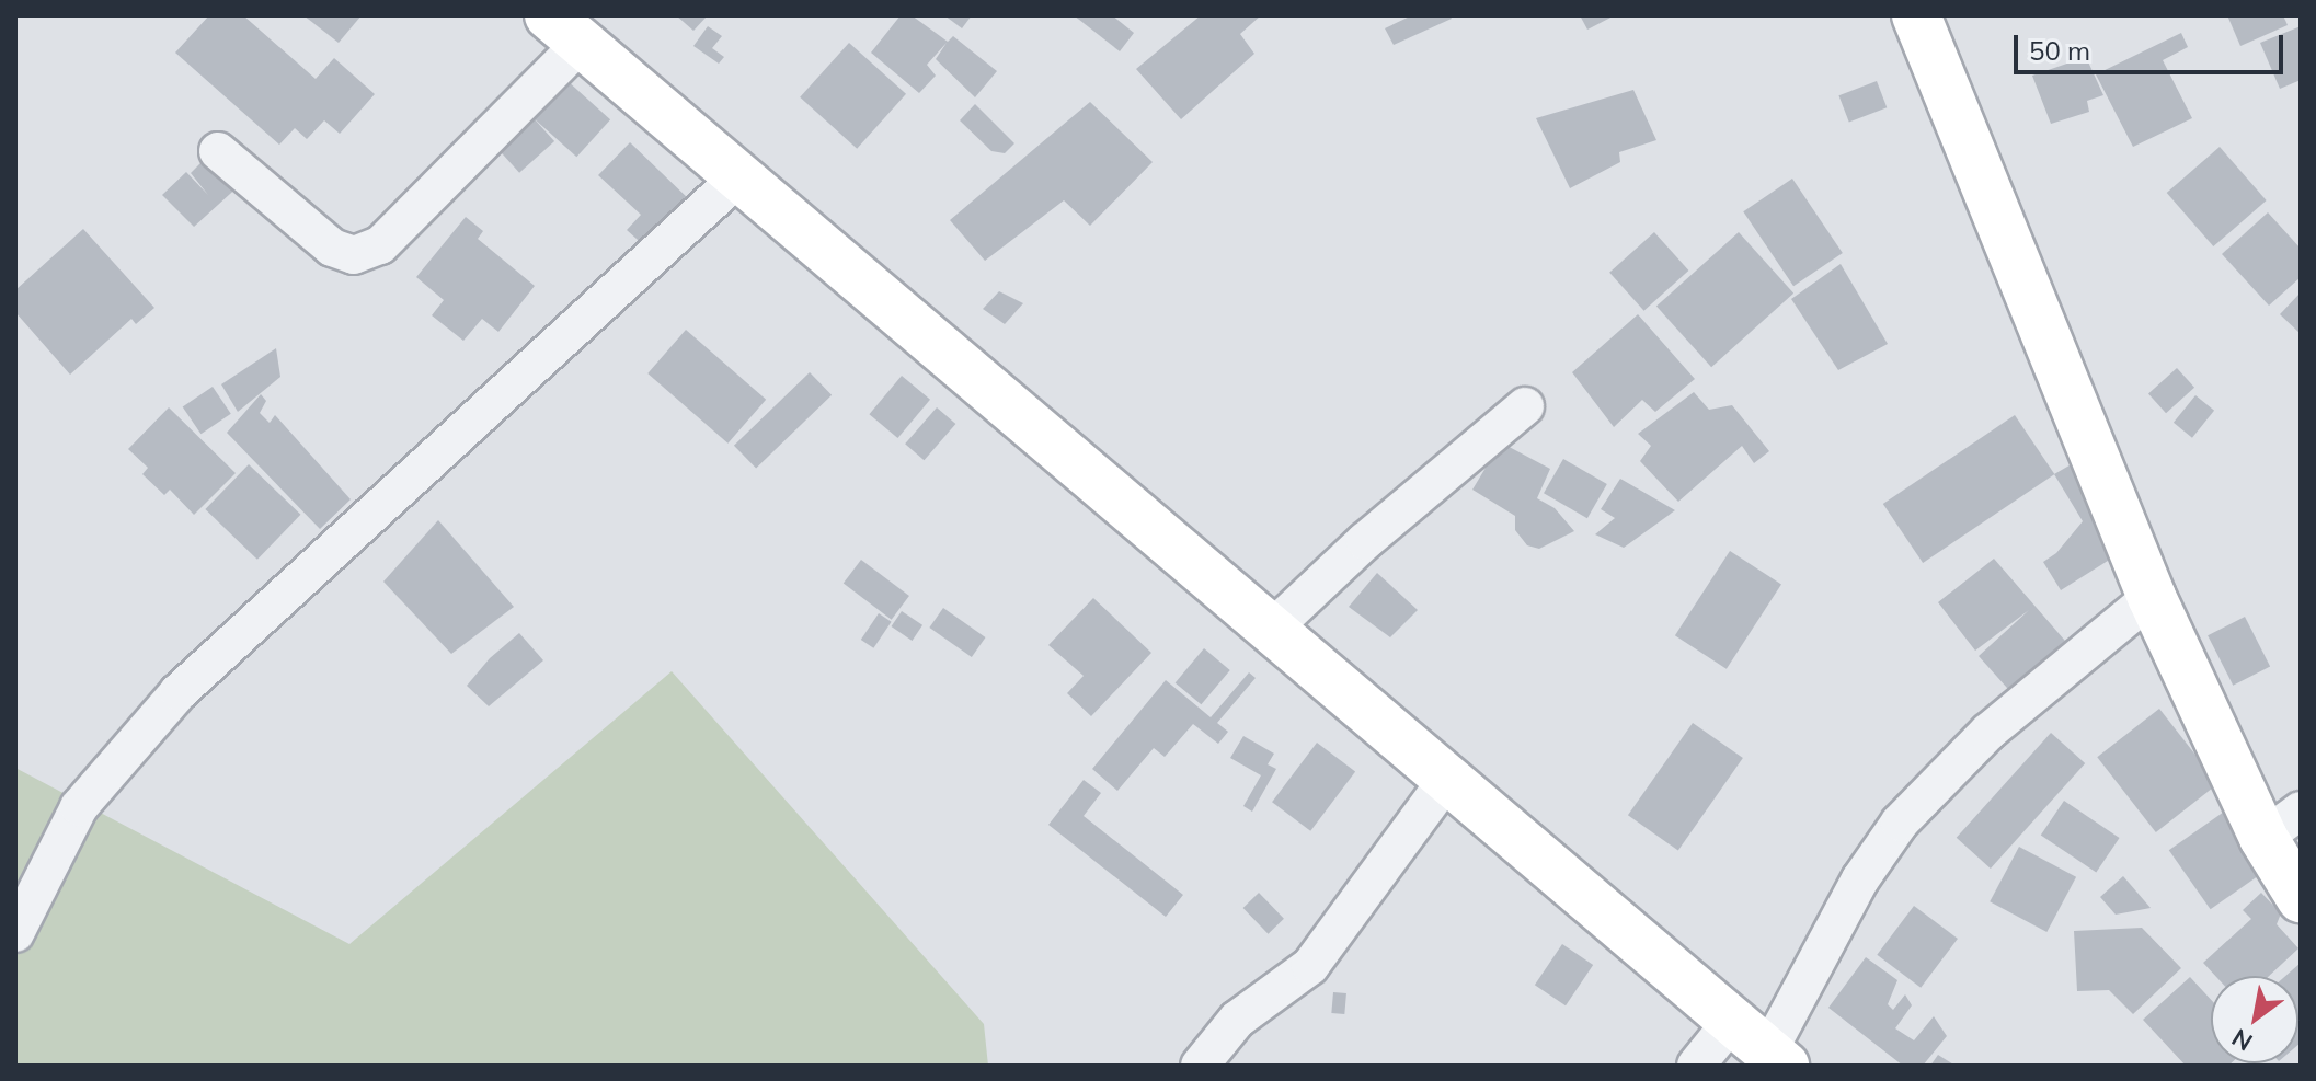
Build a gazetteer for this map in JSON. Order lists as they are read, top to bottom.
{
  "scale_bar": "50 m",
  "north": "bottom left"
}
